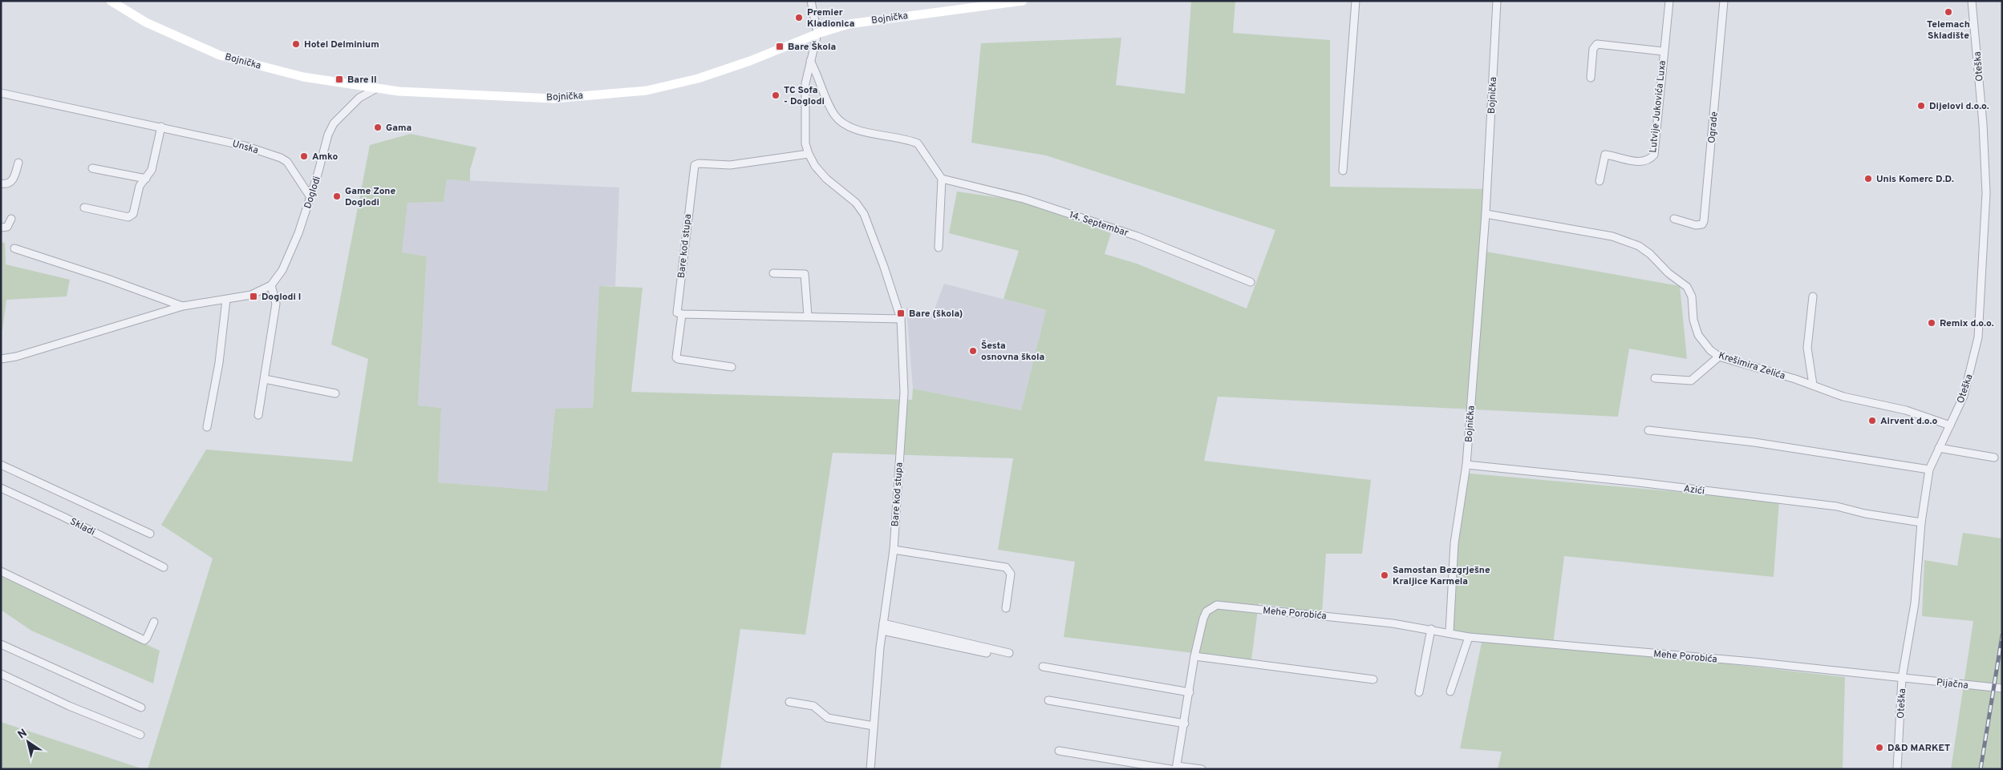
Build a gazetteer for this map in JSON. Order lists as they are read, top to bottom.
{
  "streets": {
    "main road": ["Bojnička"],
    "street": [
      "Oteška",
      "Lutvije Jukovića Luxa",
      "Ograde",
      "Unska",
      "Doglodi",
      "14. Septembar",
      "Bare kod stupa",
      "Krešimira Zelića",
      "Azići",
      "Skladi",
      "Mehe Porobića",
      "Pijačna"
    ]
  },
  "crossings": [
    ["Bojnička", "Doglodi"],
    ["Bojnička", "Bare kod stupa"],
    ["Bojnička", "Krešimira Zelića"],
    ["Bojnička", "Azići"],
    ["Bojnička", "Mehe Porobića"],
    ["Oteška", "Krešimira Zelića"],
    ["Oteška", "Azići"],
    ["Oteška", "Mehe Porobića"],
    ["Oteška", "Pijačna"],
    ["Unska", "Doglodi"],
    ["Mehe Porobića", "Pijačna"]
  ],
  "places": {
    "other": [
      "Telemach Skladište",
      "Premier Kladionica",
      "Hotel Delminium",
      "TC Sofa - Doglodi",
      "Dijelovi d.o.o.",
      "Gama",
      "Amko",
      "Unis Komerc D.D.",
      "Game Zone Doglodi",
      "Remix d.o.o.",
      "Šesta osnovna škola",
      "Airvent d.o.o",
      "Samostan Bezgrješne Kraljice Karmela",
      "D&D MARKET"
    ],
    "transit": [
      "Bare Škola",
      "Bare II",
      "Doglodi I",
      "Bare (škola)"
    ]
  },
  "north": "top left"
}
